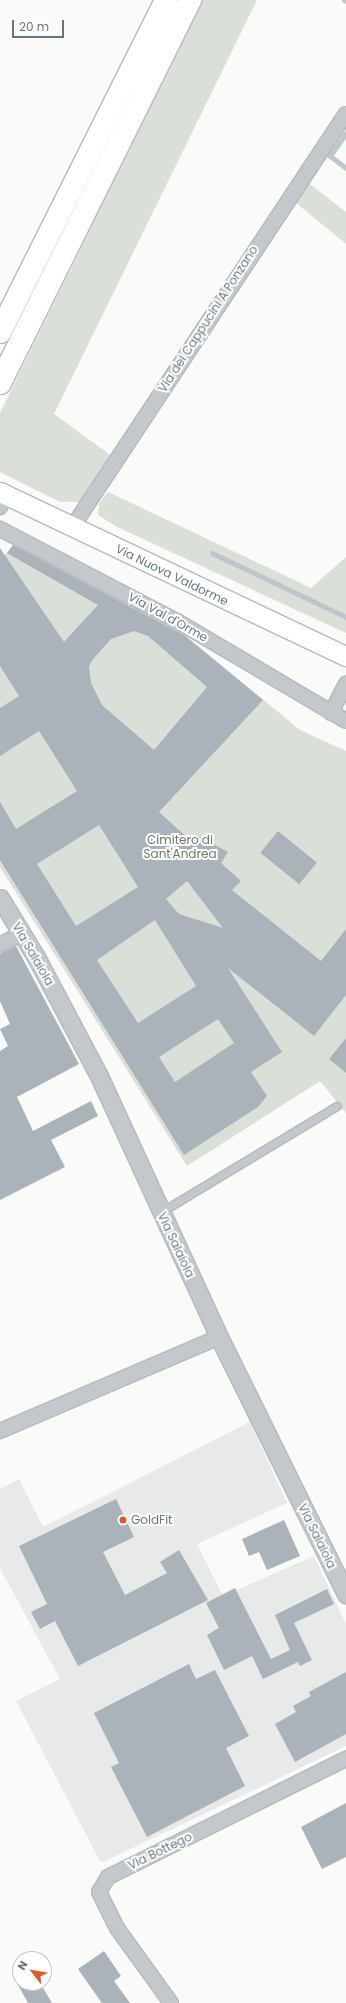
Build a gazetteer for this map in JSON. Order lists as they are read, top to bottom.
{
  "streets": {
    "main road": ["Via Nuova Valdorme"],
    "street": [
      "Via dei Cappucini A Ponzano",
      "Via Val d'Orme",
      "Via Salaiola",
      "Via Bottego"
    ]
  },
  "crossings": [
    ["Via dei Cappucini A Ponzano", "Via Nuova Valdorme"]
  ],
  "parks": ["Cimitero di Sant'Andrea"],
  "places": ["GoldFit"],
  "scale_bar": "20 m",
  "north": "top left"
}
